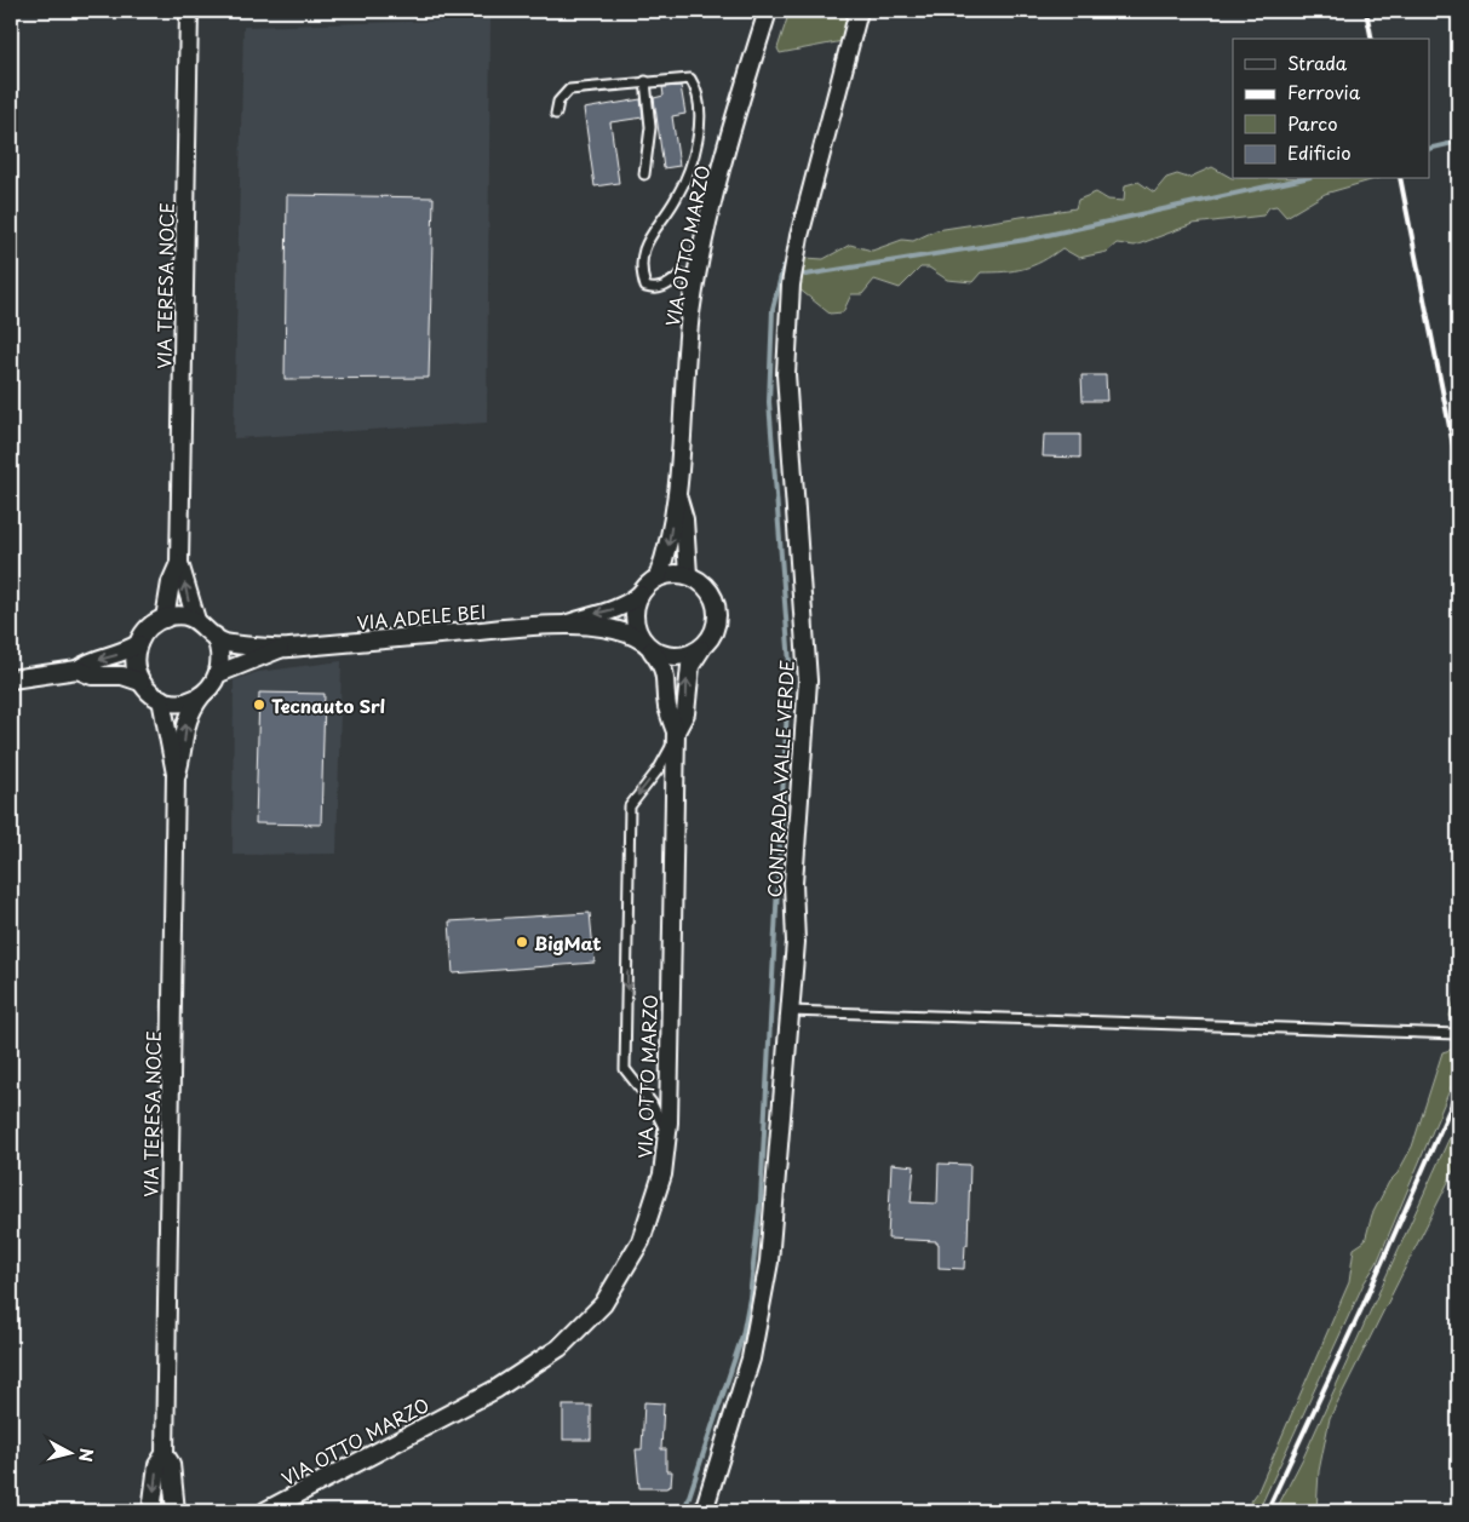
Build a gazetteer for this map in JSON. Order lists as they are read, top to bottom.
{
  "streets": {
    "street": [
      "VIA OTTO MARZO",
      "VIA TERESA NOCE",
      "VIA ADELE BEI",
      "CONTRADA VALLE VERDE"
    ]
  },
  "crossings": [
    ["VIA TERESA NOCE", "VIA ADELE BEI"]
  ],
  "places": ["Tecnauto Srl", "BigMat"],
  "legend": [
    "Strada",
    "Ferrovia",
    "Parco",
    "Edificio"
  ],
  "north": "right"
}
